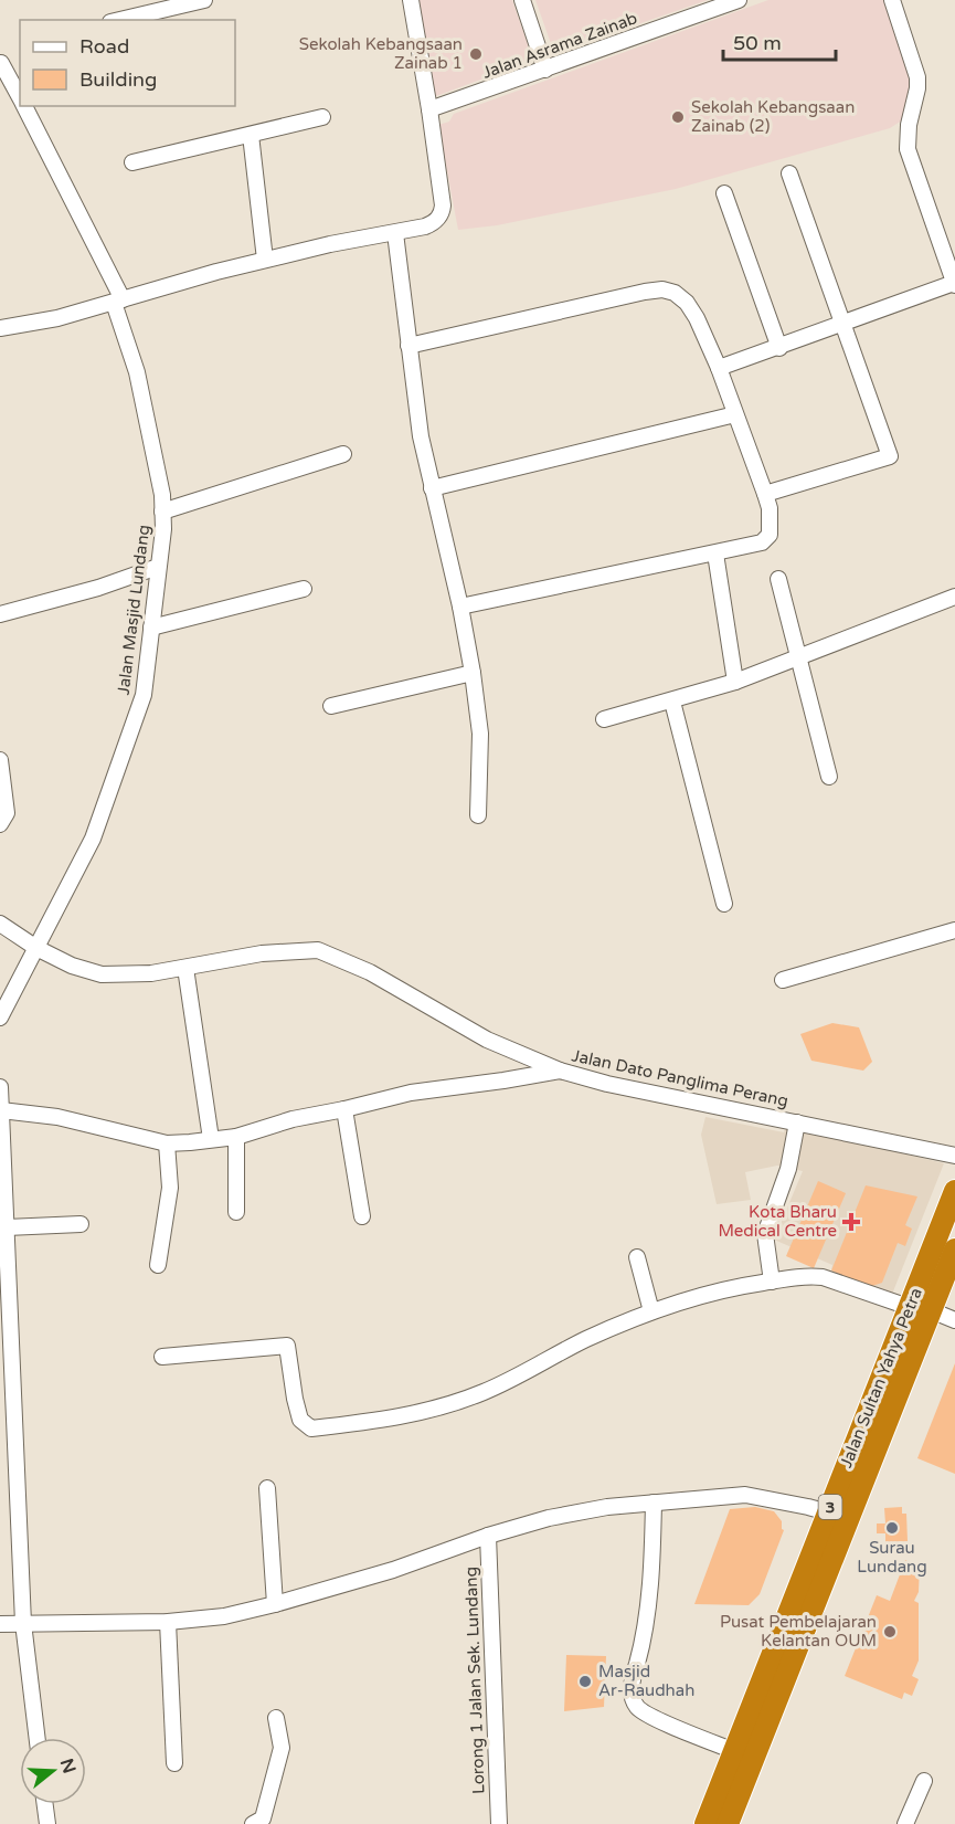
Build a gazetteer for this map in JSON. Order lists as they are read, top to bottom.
{
  "streets": {
    "highway": ["Jalan Sultan Yahya Petra", "3"],
    "street": [
      "Jalan Asrama Zainab",
      "Jalan Masjid Lundang",
      "Jalan Dato Panglima Perang",
      "Lorong 1 Jalan Sek. Lundang"
    ]
  },
  "crossings": [
    ["Jalan Masjid Lundang", "Jalan Dato Panglima Perang"]
  ],
  "places": {
    "other": [
      "Sekolah Kebangsaan Zainab 1",
      "Sekolah Kebangsaan Zainab (2)",
      "Surau Lundang",
      "Pusat Pembelajaran Kelantan OUM",
      "Masjid Ar-Raudhah"
    ],
    "health": ["Kota Bharu Medical Centre"]
  },
  "legend": ["Road", "Building"],
  "scale_bar": "50 m",
  "north": "right"
}
